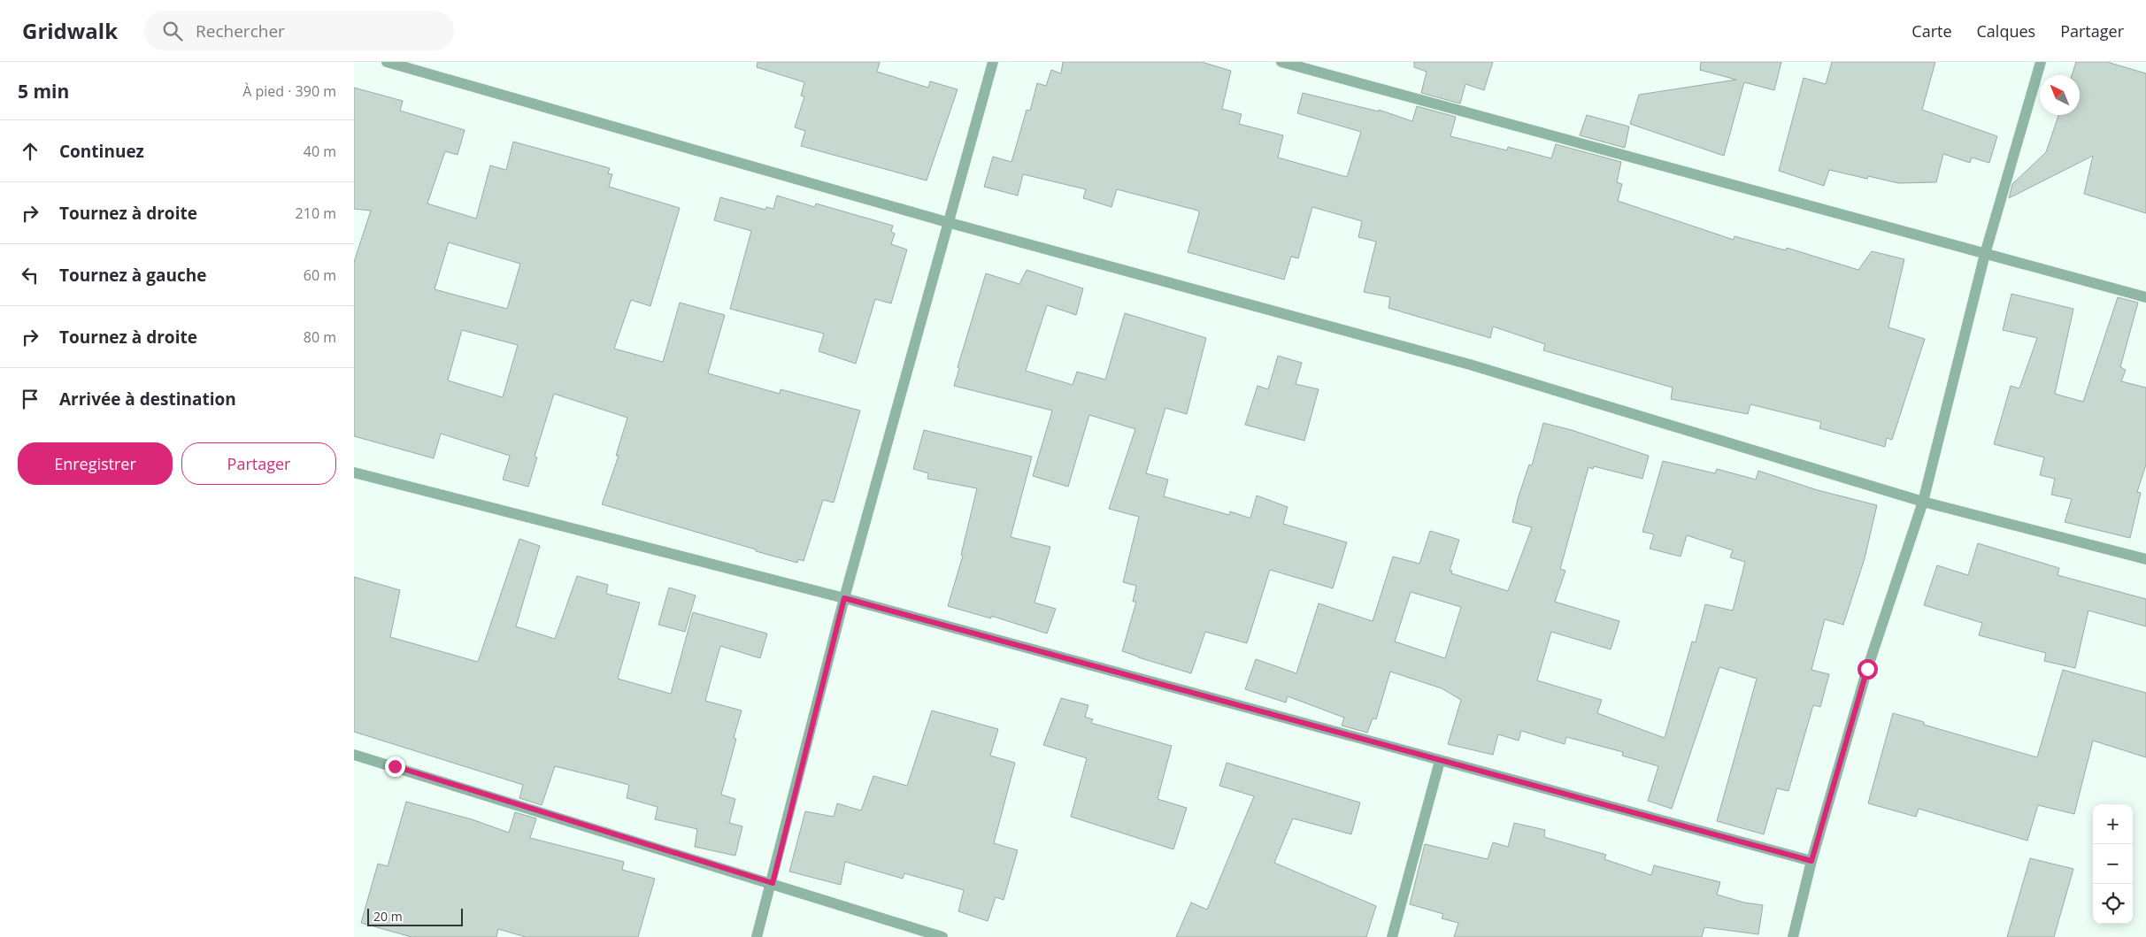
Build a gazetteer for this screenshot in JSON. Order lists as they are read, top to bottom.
{
  "scale_bar": "20 m",
  "north": "top left",
  "page": {
    "header": "Gridwalk",
    "search": "Rechercher",
    "nav": ["Carte", "Calques", "Partager"],
    "heading": ["5 min", "À pied · 390 m"],
    "list": [
      ["Continuez", "40 m"],
      ["Tournez à droite", "210 m"],
      ["Tournez à gauche", "60 m"],
      ["Tournez à droite", "80 m"],
      "Arrivée à destination"
    ],
    "buttons": ["Enregistrer", "Partager"],
    "map_buttons": ["+", "−"],
    "scale": "20 m"
  }
}
